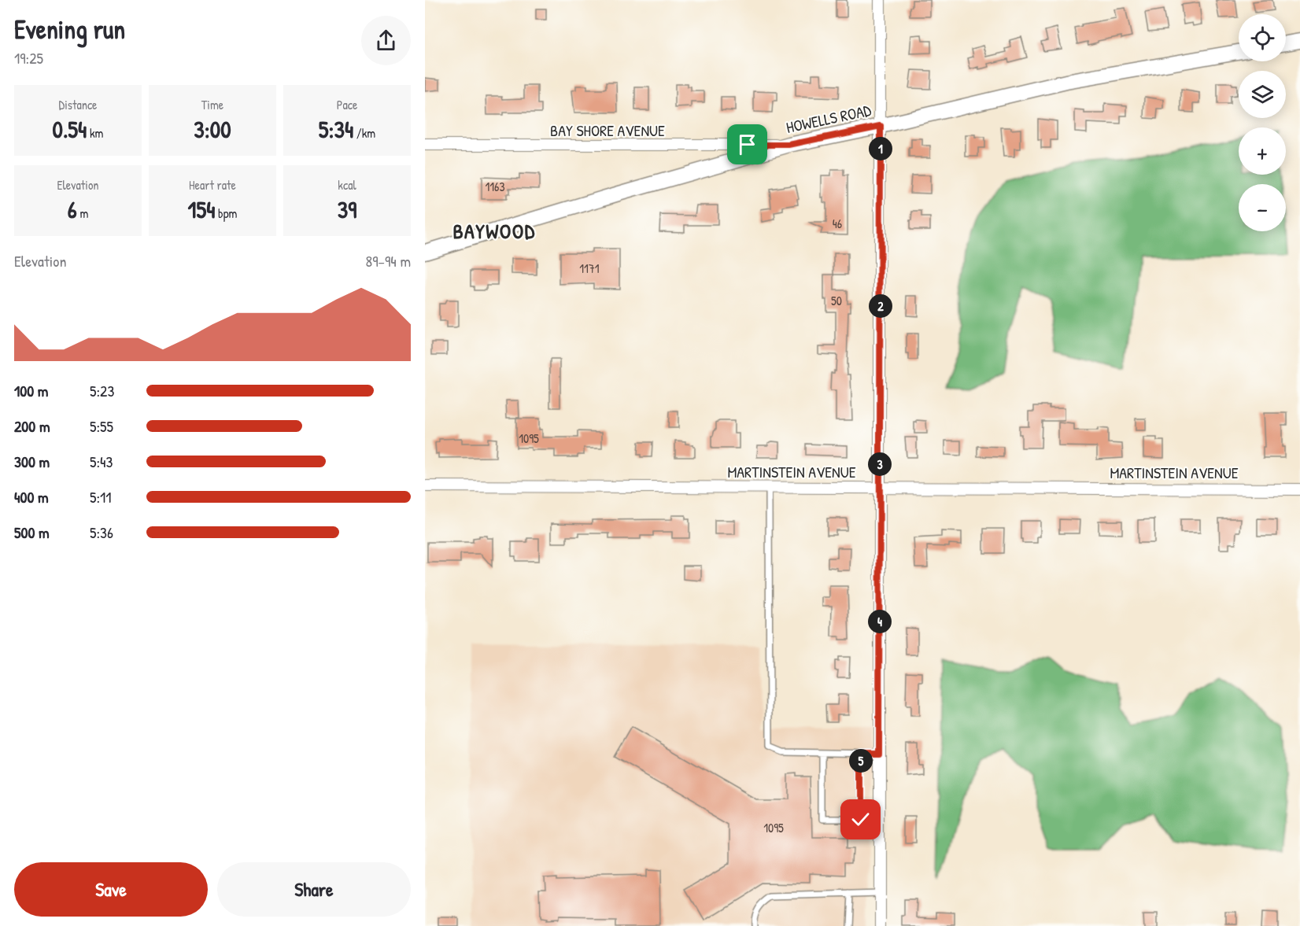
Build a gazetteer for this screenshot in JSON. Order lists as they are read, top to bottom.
{
  "streets": {
    "street": ["HOWELLS ROAD", "BAY SHORE AVENUE", "MARTINSTEIN AVENUE"]
  },
  "crossings": [
    ["HOWELLS ROAD", "BAY SHORE AVENUE"]
  ],
  "districts": ["BAYWOOD"],
  "house_numbers": [
    "1163",
    "46",
    "1171",
    "50",
    "1095",
    "1095"
  ],
  "page": {
    "heading": ["Evening run", "19:25"],
    "map_buttons": ["+", "−"],
    "stats": [
      ["Distance", "0.54 km"],
      ["Time", "3:00"],
      ["Pace", "5:34 /km"],
      ["Elevation", "6 m"],
      ["Heart rate", "154 bpm"],
      ["kcal", "39"]
    ],
    "pins": [
      "1",
      "2",
      "3",
      "4",
      "5"
    ],
    "chart": ["Elevation", "89–94 m"],
    "list": [
      {
        "name": "100 m",
        "note": "5:23"
      },
      {
        "name": "200 m",
        "note": "5:55"
      },
      {
        "name": "300 m",
        "note": "5:43"
      },
      {
        "name": "400 m",
        "note": "5:11"
      },
      {
        "name": "500 m",
        "note": "5:36"
      }
    ],
    "buttons": ["Save", "Share"]
  }
}
